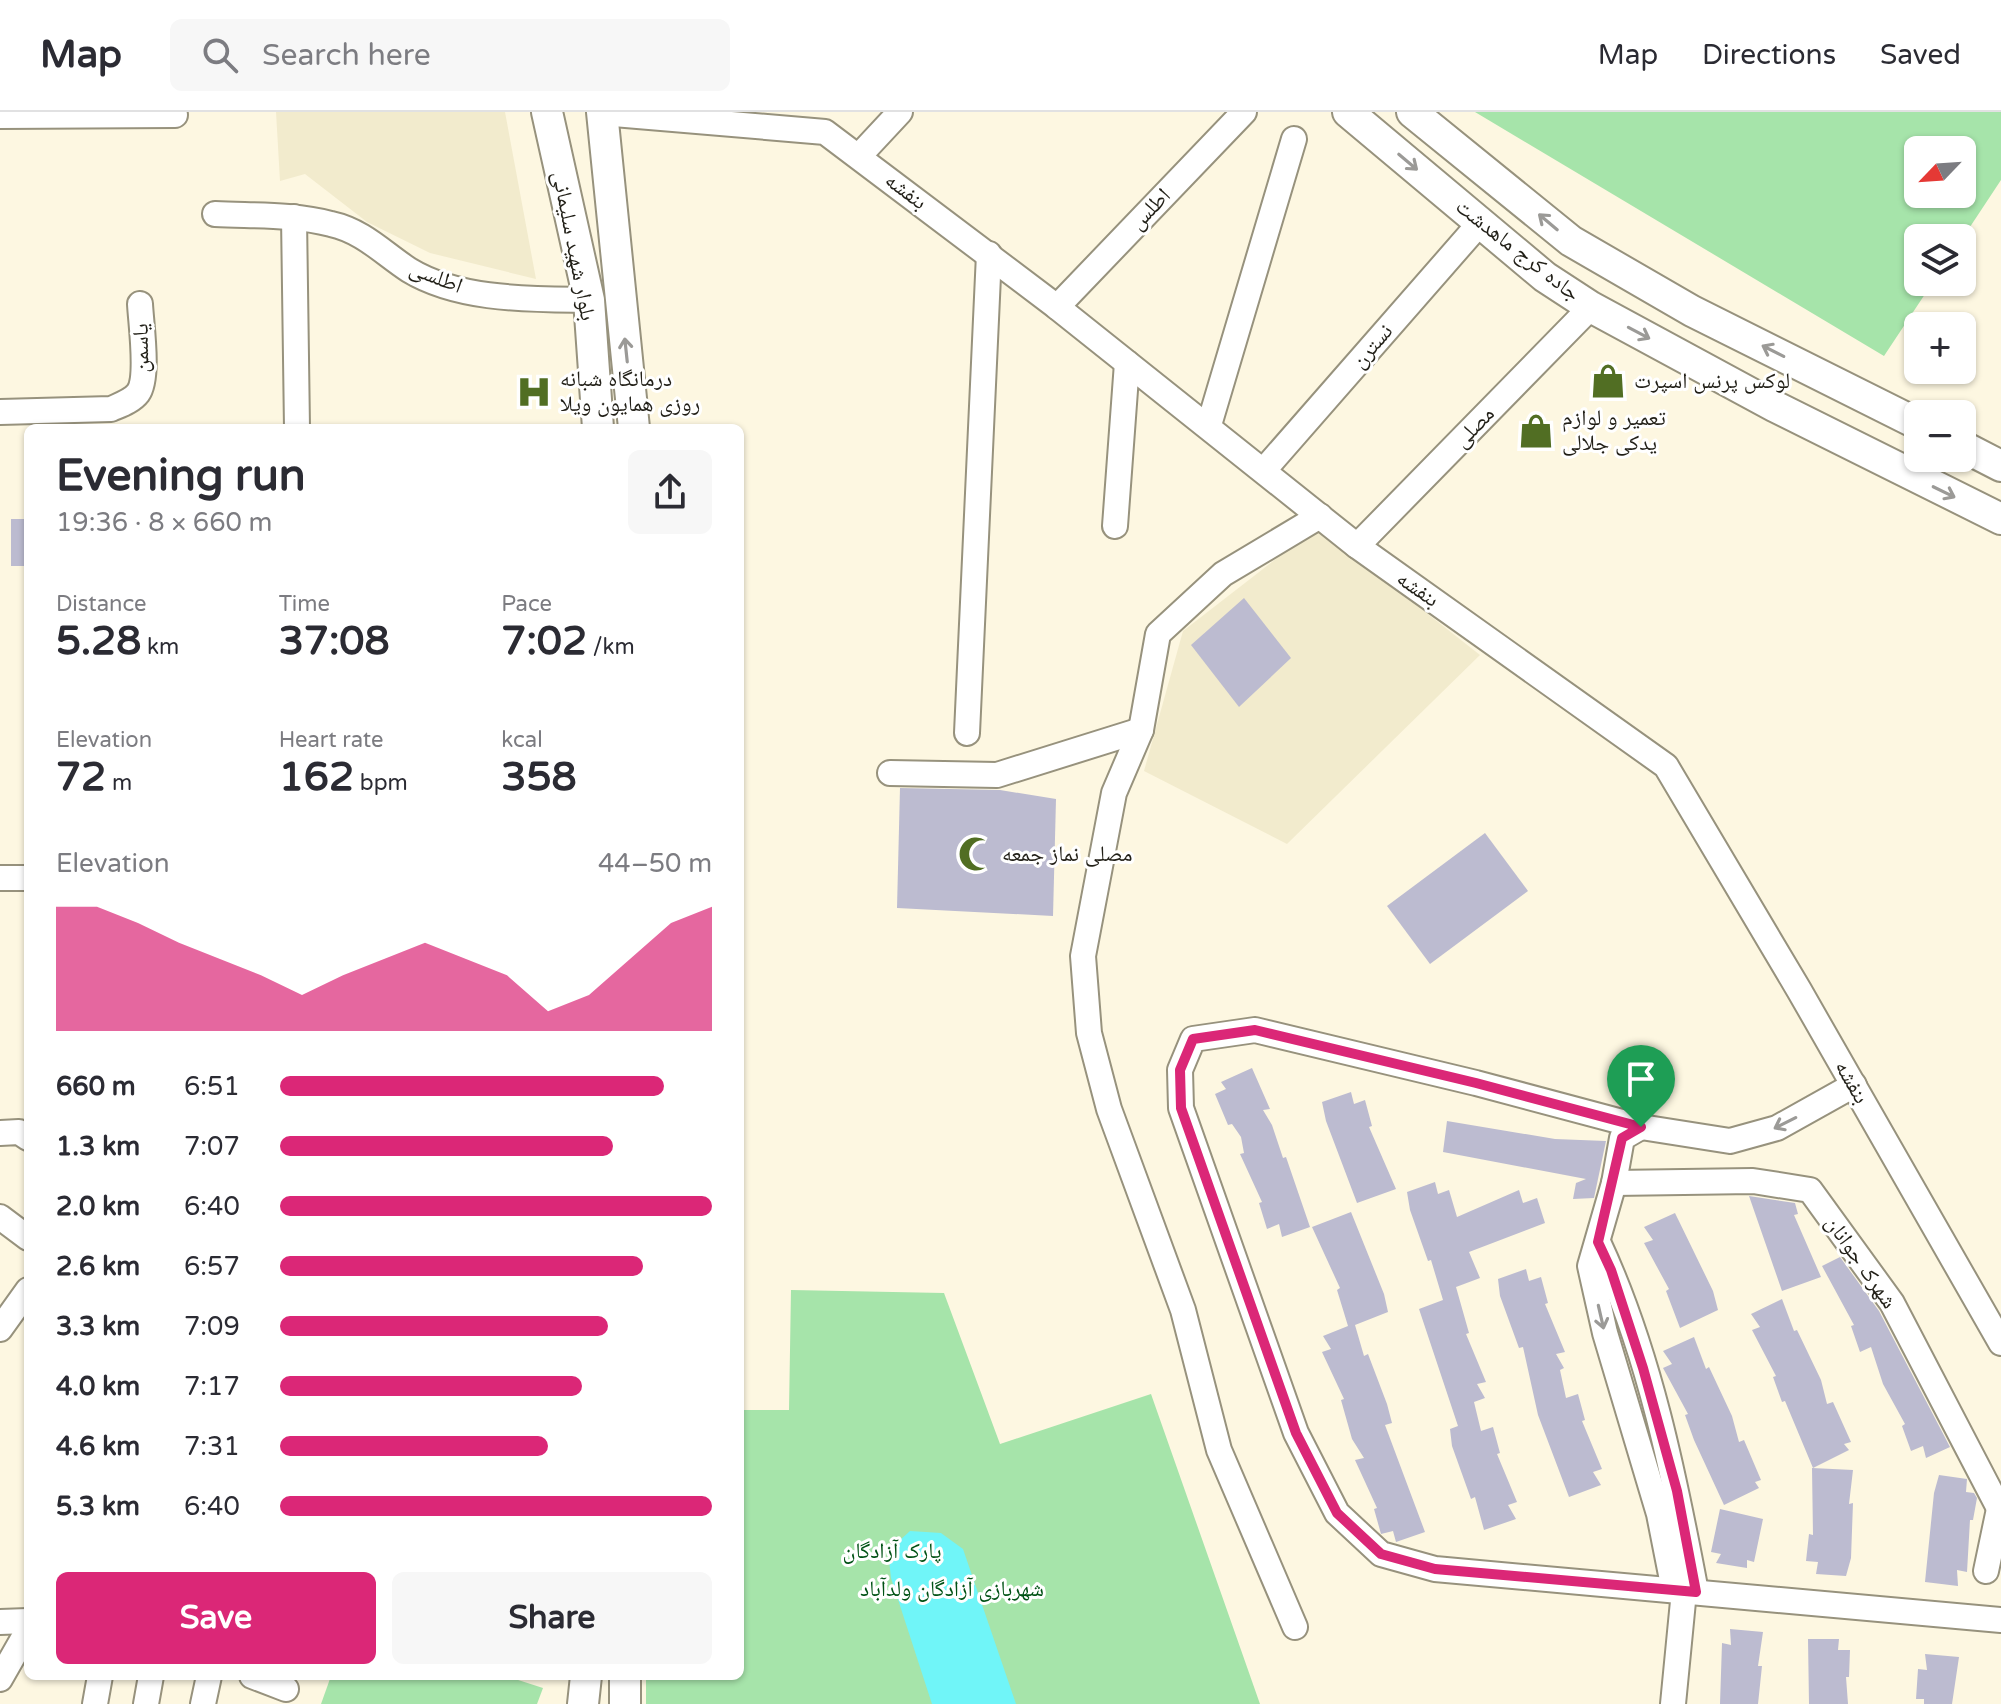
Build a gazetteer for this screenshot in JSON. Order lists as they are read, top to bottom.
{
  "streets": {
    "main road": ["بلوار شهید سلیمانی", "جاده کرج ماهدشت"],
    "street": [
      "بنفشه",
      "اطلس",
      "اطلسی",
      "نسترن",
      "یاسمن",
      "مصلی",
      "شهرک جوانان"
    ]
  },
  "crossings": [
    ["بنفشه", "اطلس"],
    ["بنفشه", "بلوار شهید سلیمانی"],
    ["بنفشه", "نسترن"],
    ["بنفشه", "مصلی"],
    ["بلوار شهید سلیمانی", "اطلسی"],
    ["جاده کرج ماهدشت", "نسترن"],
    ["جاده کرج ماهدشت", "مصلی"]
  ],
  "parks": ["پارک آزادگان", "شهربازی آزادگان ولدآباد"],
  "places": {
    "shop": ["لوکس پرنس اسپرت", "تعمیر و لوازم یدکی جلالی"],
    "hospital": ["درمانگاه شبانه روزی همایون ویلا"],
    "mosque": ["مصلی نماز جمعه"]
  },
  "north": "bottom left",
  "page": {
    "header": "Map",
    "search": "Search here",
    "nav": ["Map", "Directions", "Saved"],
    "map_buttons": ["+", "−"],
    "heading": ["Evening run", "19:36 · 8 × 660 m"],
    "stats": [
      ["Distance", "5.28 km"],
      ["Time", "37:08"],
      ["Pace", "7:02 /km"],
      ["Elevation", "72 m"],
      ["Heart rate", "162 bpm"],
      ["kcal", "358"]
    ],
    "chart": ["Elevation", "44–50 m"],
    "list": [
      {
        "name": "660 m",
        "note": "6:51"
      },
      {
        "name": "1.3 km",
        "note": "7:07"
      },
      {
        "name": "2.0 km",
        "note": "6:40"
      },
      {
        "name": "2.6 km",
        "note": "6:57"
      },
      {
        "name": "3.3 km",
        "note": "7:09"
      },
      {
        "name": "4.0 km",
        "note": "7:17"
      },
      {
        "name": "4.6 km",
        "note": "7:31"
      },
      {
        "name": "5.3 km",
        "note": "6:40"
      }
    ],
    "buttons": ["Save", "Share"]
  }
}
